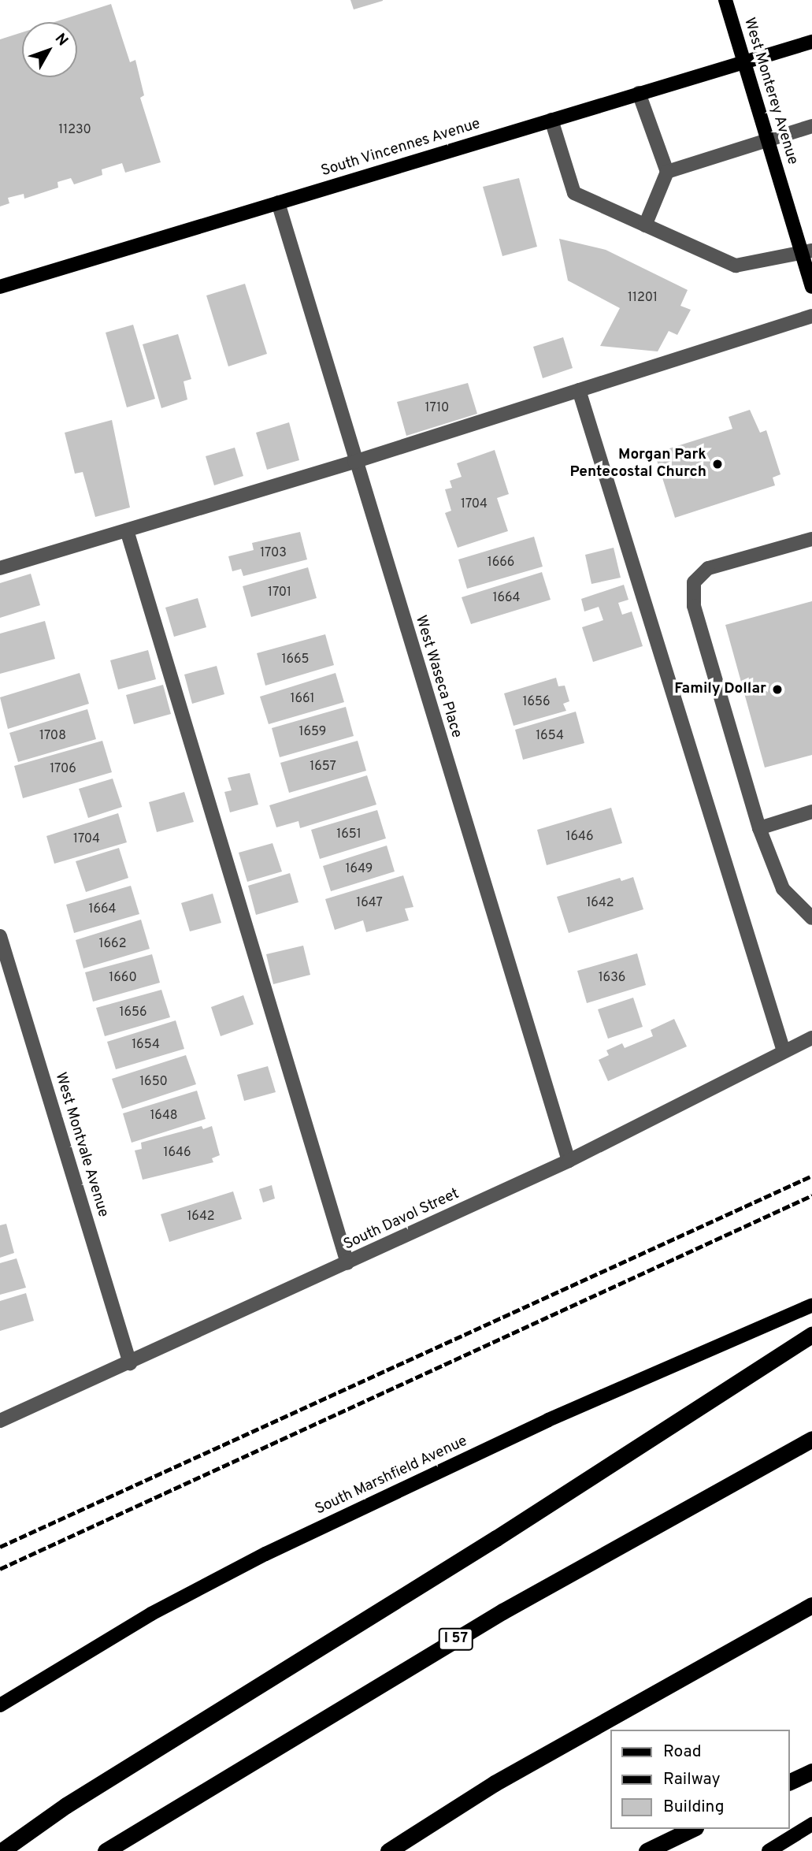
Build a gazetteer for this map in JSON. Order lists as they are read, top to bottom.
{
  "streets": {
    "highway": ["I 57"],
    "main road": ["West Monterey Avenue", "South Vincennes Avenue", "South Marshfield Avenue"],
    "street": ["West Waseca Place", "West Montvale Avenue", "South Davol Street"]
  },
  "crossings": [
    ["West Monterey Avenue", "South Vincennes Avenue"],
    ["South Vincennes Avenue", "West Waseca Place"],
    ["West Waseca Place", "South Davol Street"],
    ["West Montvale Avenue", "South Davol Street"]
  ],
  "places": ["Morgan Park Pentecostal Church", "Family Dollar"],
  "house_numbers": [
    "11230",
    "11201",
    "1710",
    "1704",
    "1703",
    "1666",
    "1701",
    "1664",
    "1665",
    "1661",
    "1656",
    "1659",
    "1708",
    "1654",
    "1657",
    "1706",
    "1651",
    "1646",
    "1704",
    "1649",
    "1647",
    "1642",
    "1664",
    "1662",
    "1660",
    "1636",
    "1656",
    "1654",
    "1650",
    "1648",
    "1646",
    "1642"
  ],
  "legend": ["Road", "Railway", "Building"],
  "north": "top right"
}
